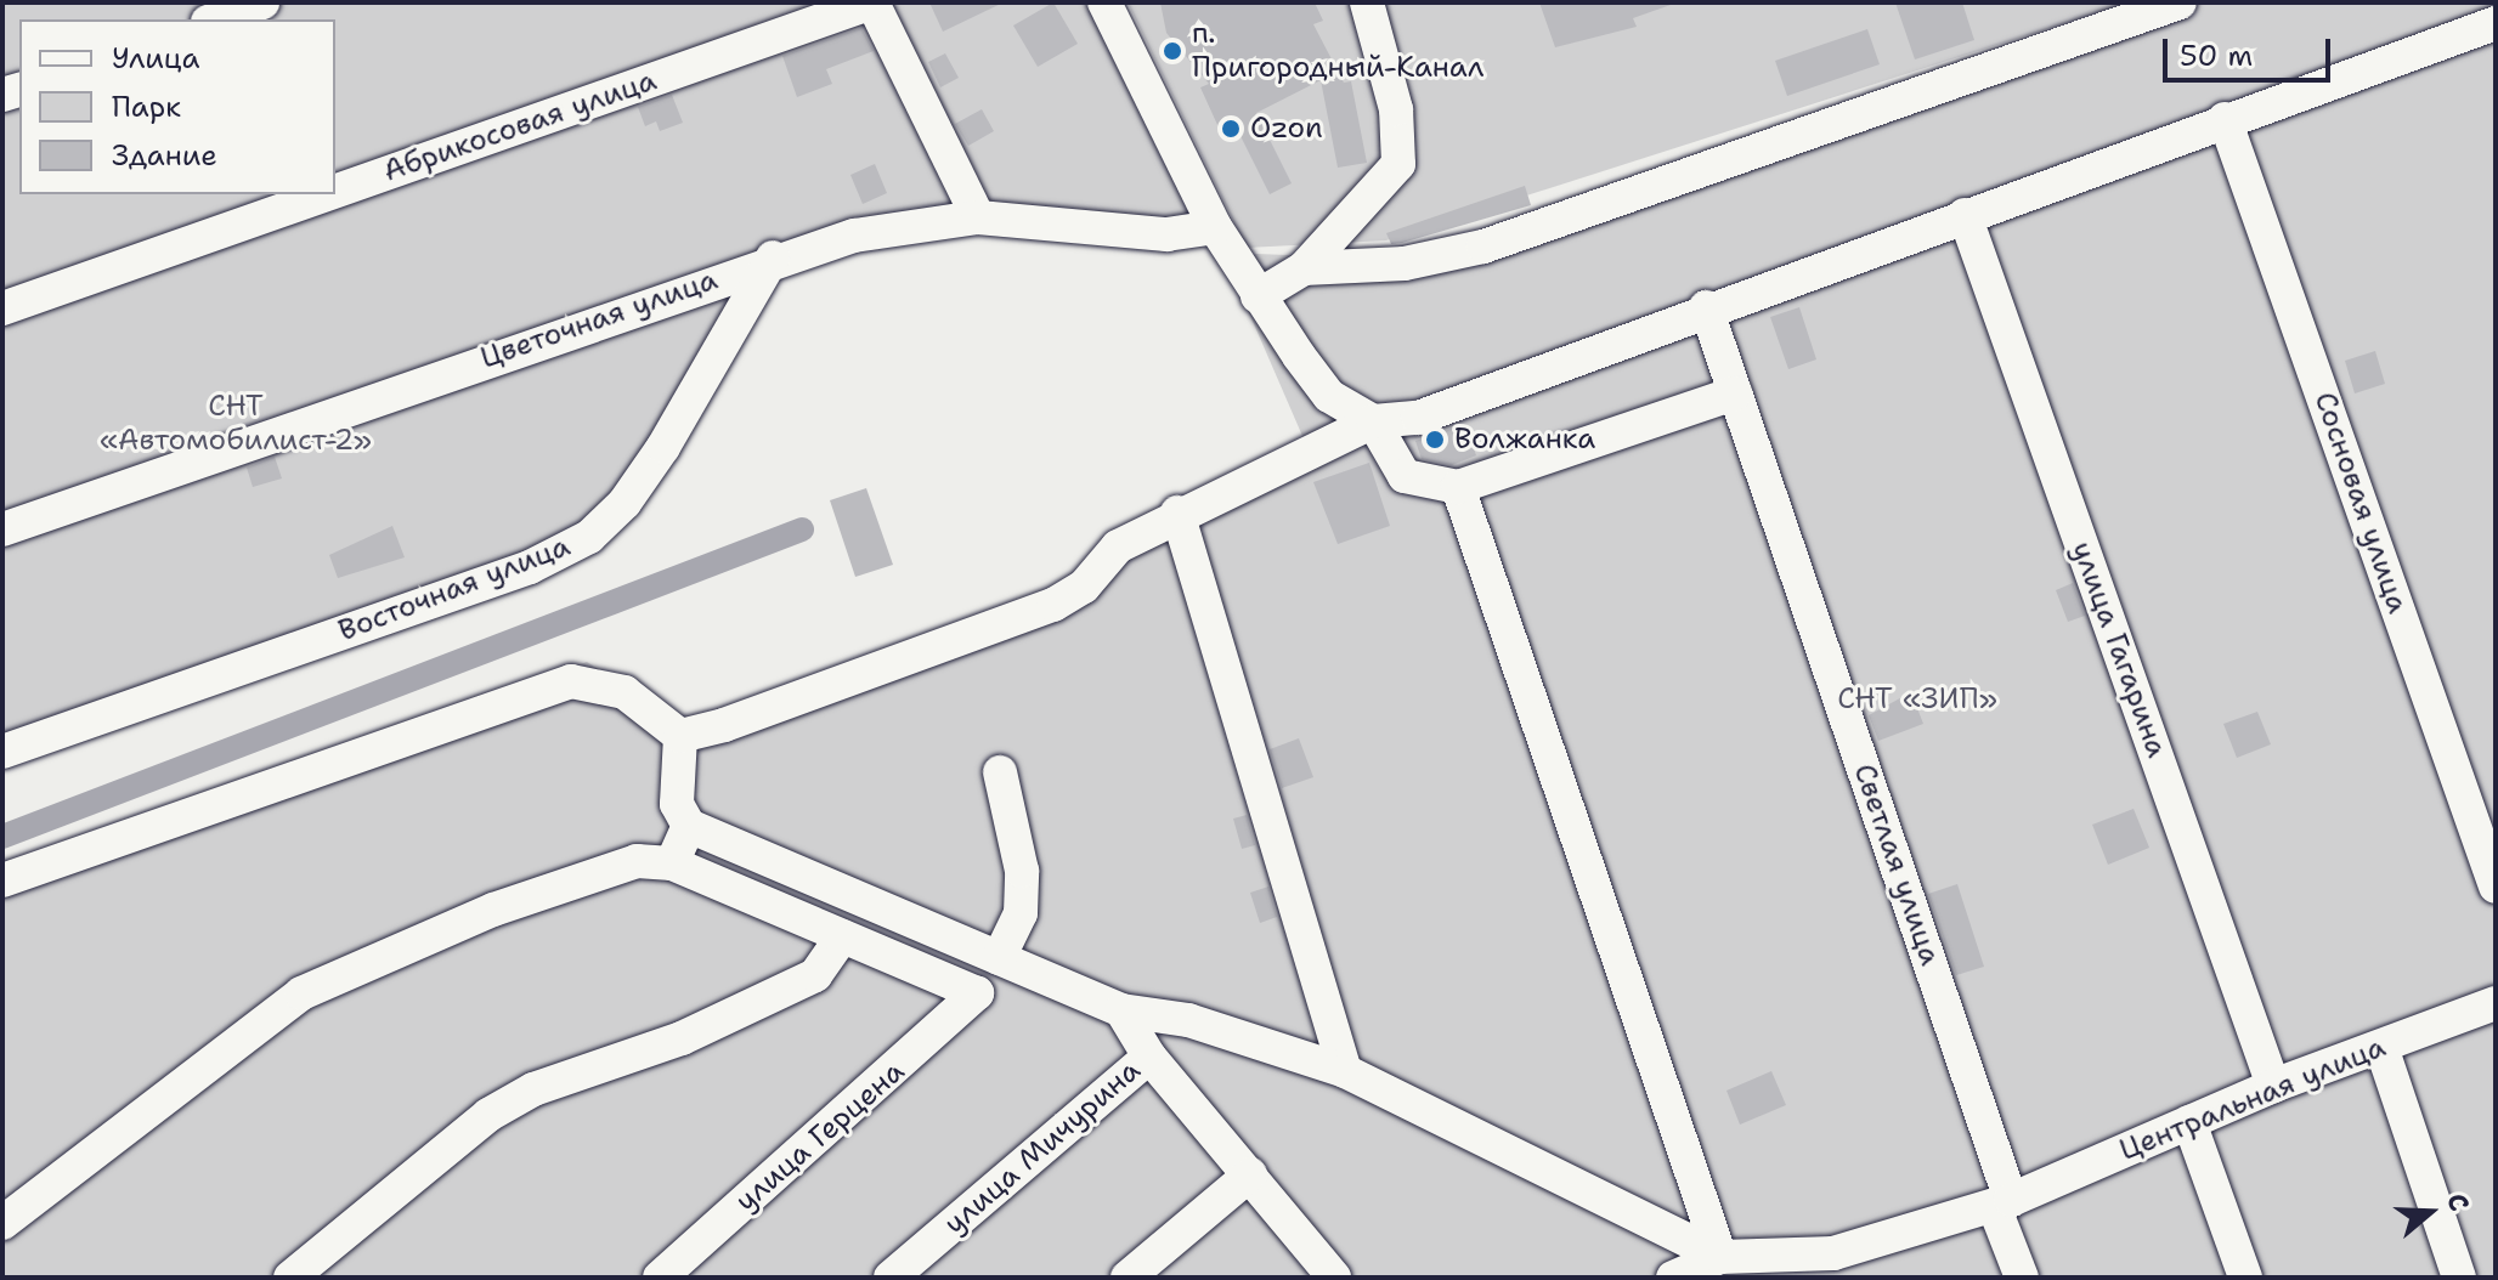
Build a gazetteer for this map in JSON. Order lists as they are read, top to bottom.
{
  "streets": {
    "street": [
      "Абрикосовая улица",
      "Цветочная улица",
      "Сосновая улица",
      "Восточная улица",
      "улица Гагарина",
      "Светлая улица",
      "Центральная улица",
      "улица Герцена",
      "улица Мичурина"
    ]
  },
  "crossings": [
    ["Цветочная улица", "Восточная улица"],
    ["улица Гагарина", "Центральная улица"],
    ["Светлая улица", "Центральная улица"]
  ],
  "parks": ["СНТ «Автомобилист-2»", "СНТ «ЗИП»"],
  "places": ["п. Пригородный-Канал", "Ozon", "Волжанка"],
  "legend": ["Улица", "Парк", "Здание"],
  "scale_bar": "50 m",
  "north": "right"
}
